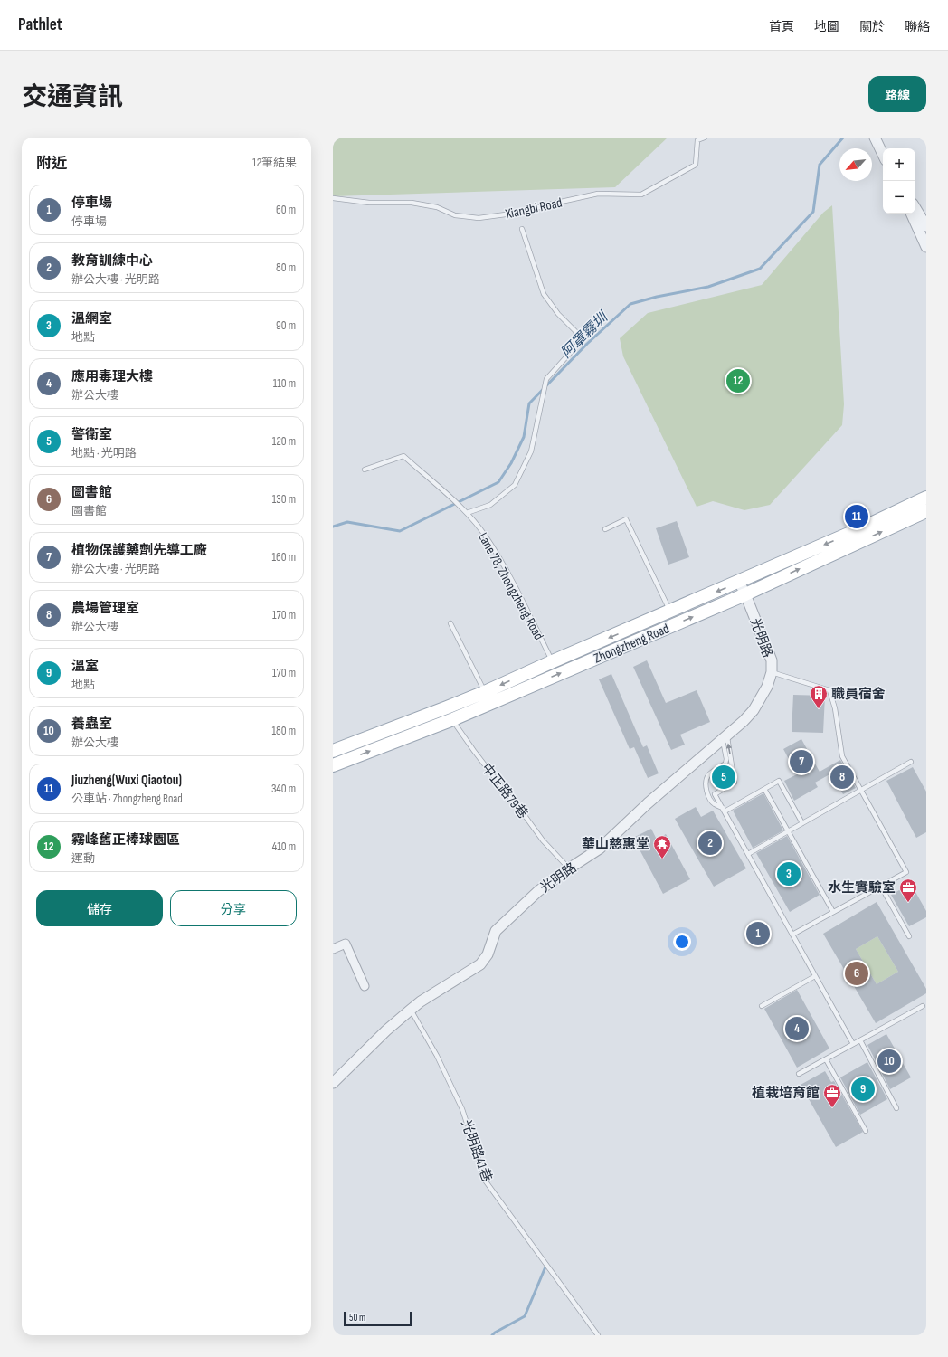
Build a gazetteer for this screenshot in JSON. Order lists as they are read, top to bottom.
{
  "streets": {
    "main road": ["Zhongzheng Road"],
    "street": ["光明路"],
    "lane": [
      "Xiangbi Road",
      "Lane 78, Zhongzheng Road",
      "中正路79巷",
      "光明路41巷"
    ]
  },
  "crossings": [
    ["Lane 78, Zhongzheng Road", "Zhongzheng Road"],
    ["光明路", "Zhongzheng Road"],
    ["光明路", "中正路79巷"],
    ["光明路", "光明路41巷"],
    ["Zhongzheng Road", "中正路79巷"]
  ],
  "water": ["阿罩霧圳"],
  "places": {
    "building": ["職員宿舍"],
    "temple": ["華山慈惠堂"],
    "office": ["水生實驗室", "植栽培育館"]
  },
  "scale_bar": "50 m",
  "north": "bottom left",
  "page": {
    "header": "Pathlet",
    "nav": [
      "首頁",
      "地圖",
      "關於",
      "聯絡"
    ],
    "title": "交通資訊",
    "buttons": [
      "路線",
      ["儲存", "分享"]
    ],
    "heading": ["附近", "12筆結果"],
    "map_buttons": ["+", "−"],
    "list": [
      {
        "mark": "1",
        "name": "停車場",
        "note": "停車場",
        "value": "60 m"
      },
      {
        "mark": "2",
        "name": "教育訓練中心",
        "note": "辦公大樓 · 光明路",
        "value": "80 m"
      },
      {
        "mark": "3",
        "name": "溫網室",
        "note": "地點",
        "value": "90 m"
      },
      {
        "mark": "4",
        "name": "應用毒理大樓",
        "note": "辦公大樓",
        "value": "110 m"
      },
      {
        "mark": "5",
        "name": "警衛室",
        "note": "地點 · 光明路",
        "value": "120 m"
      },
      {
        "mark": "6",
        "name": "圖書館",
        "note": "圖書館",
        "value": "130 m"
      },
      {
        "mark": "7",
        "name": "植物保護藥劑先導工廠",
        "note": "辦公大樓 · 光明路",
        "value": "160 m"
      },
      {
        "mark": "8",
        "name": "農場管理室",
        "note": "辦公大樓",
        "value": "170 m"
      },
      {
        "mark": "9",
        "name": "溫室",
        "note": "地點",
        "value": "170 m"
      },
      {
        "mark": "10",
        "name": "養蟲室",
        "note": "辦公大樓",
        "value": "180 m"
      },
      {
        "mark": "11",
        "name": "Jiuzheng(Wuxi Qiaotou)",
        "note": "公車站 · Zhongzheng Road",
        "value": "340 m"
      },
      {
        "mark": "12",
        "name": "霧峰舊正棒球園區",
        "note": "運動",
        "value": "410 m"
      }
    ],
    "pins": [
      "12",
      "11",
      "7",
      "5",
      "8",
      "2",
      "3",
      "1",
      "6",
      "4",
      "10",
      "9"
    ],
    "scale": "50 m"
  }
}
